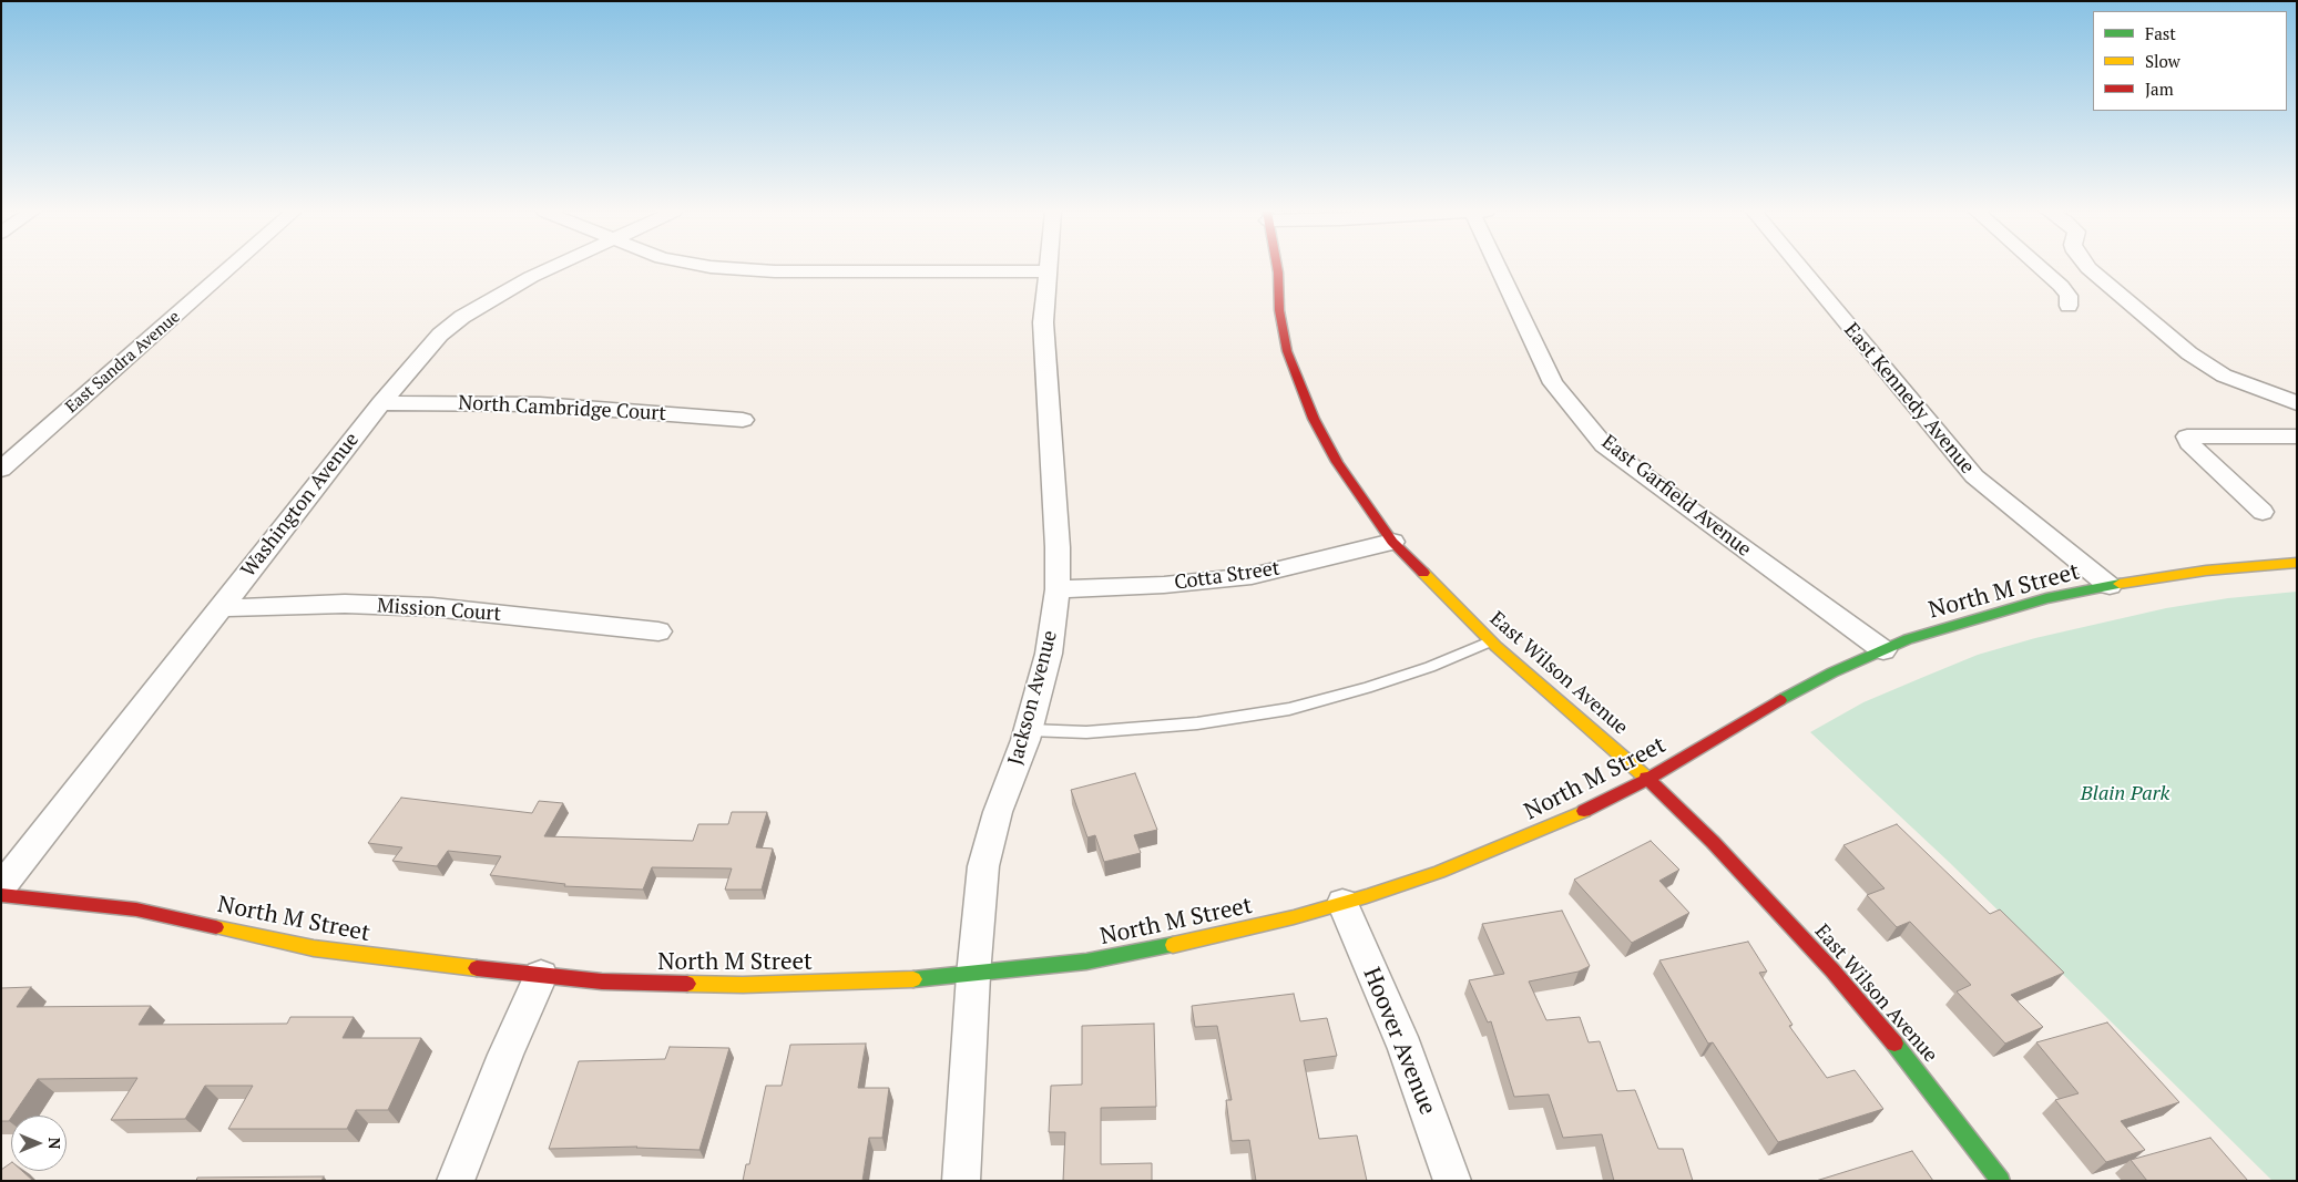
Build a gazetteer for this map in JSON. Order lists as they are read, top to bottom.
{
  "streets": {
    "street": [
      "East Sandra Avenue",
      "East Kennedy Avenue",
      "North Cambridge Court",
      "East Garfield Avenue",
      "Washington Avenue",
      "Cotta Street",
      "North M Street",
      "Mission Court",
      "East Wilson Avenue",
      "Jackson Avenue",
      "Hoover Avenue"
    ]
  },
  "crossings": [
    ["East Kennedy Avenue", "North M Street"],
    ["North Cambridge Court", "Washington Avenue"],
    ["East Garfield Avenue", "North M Street"],
    ["Washington Avenue", "Mission Court"],
    ["Cotta Street", "East Wilson Avenue"],
    ["Cotta Street", "Jackson Avenue"],
    ["North M Street", "East Wilson Avenue"],
    ["North M Street", "Jackson Avenue"],
    ["North M Street", "Hoover Avenue"]
  ],
  "parks": ["Blain Park"],
  "legend": ["Fast", "Slow", "Jam"],
  "north": "right"
}
